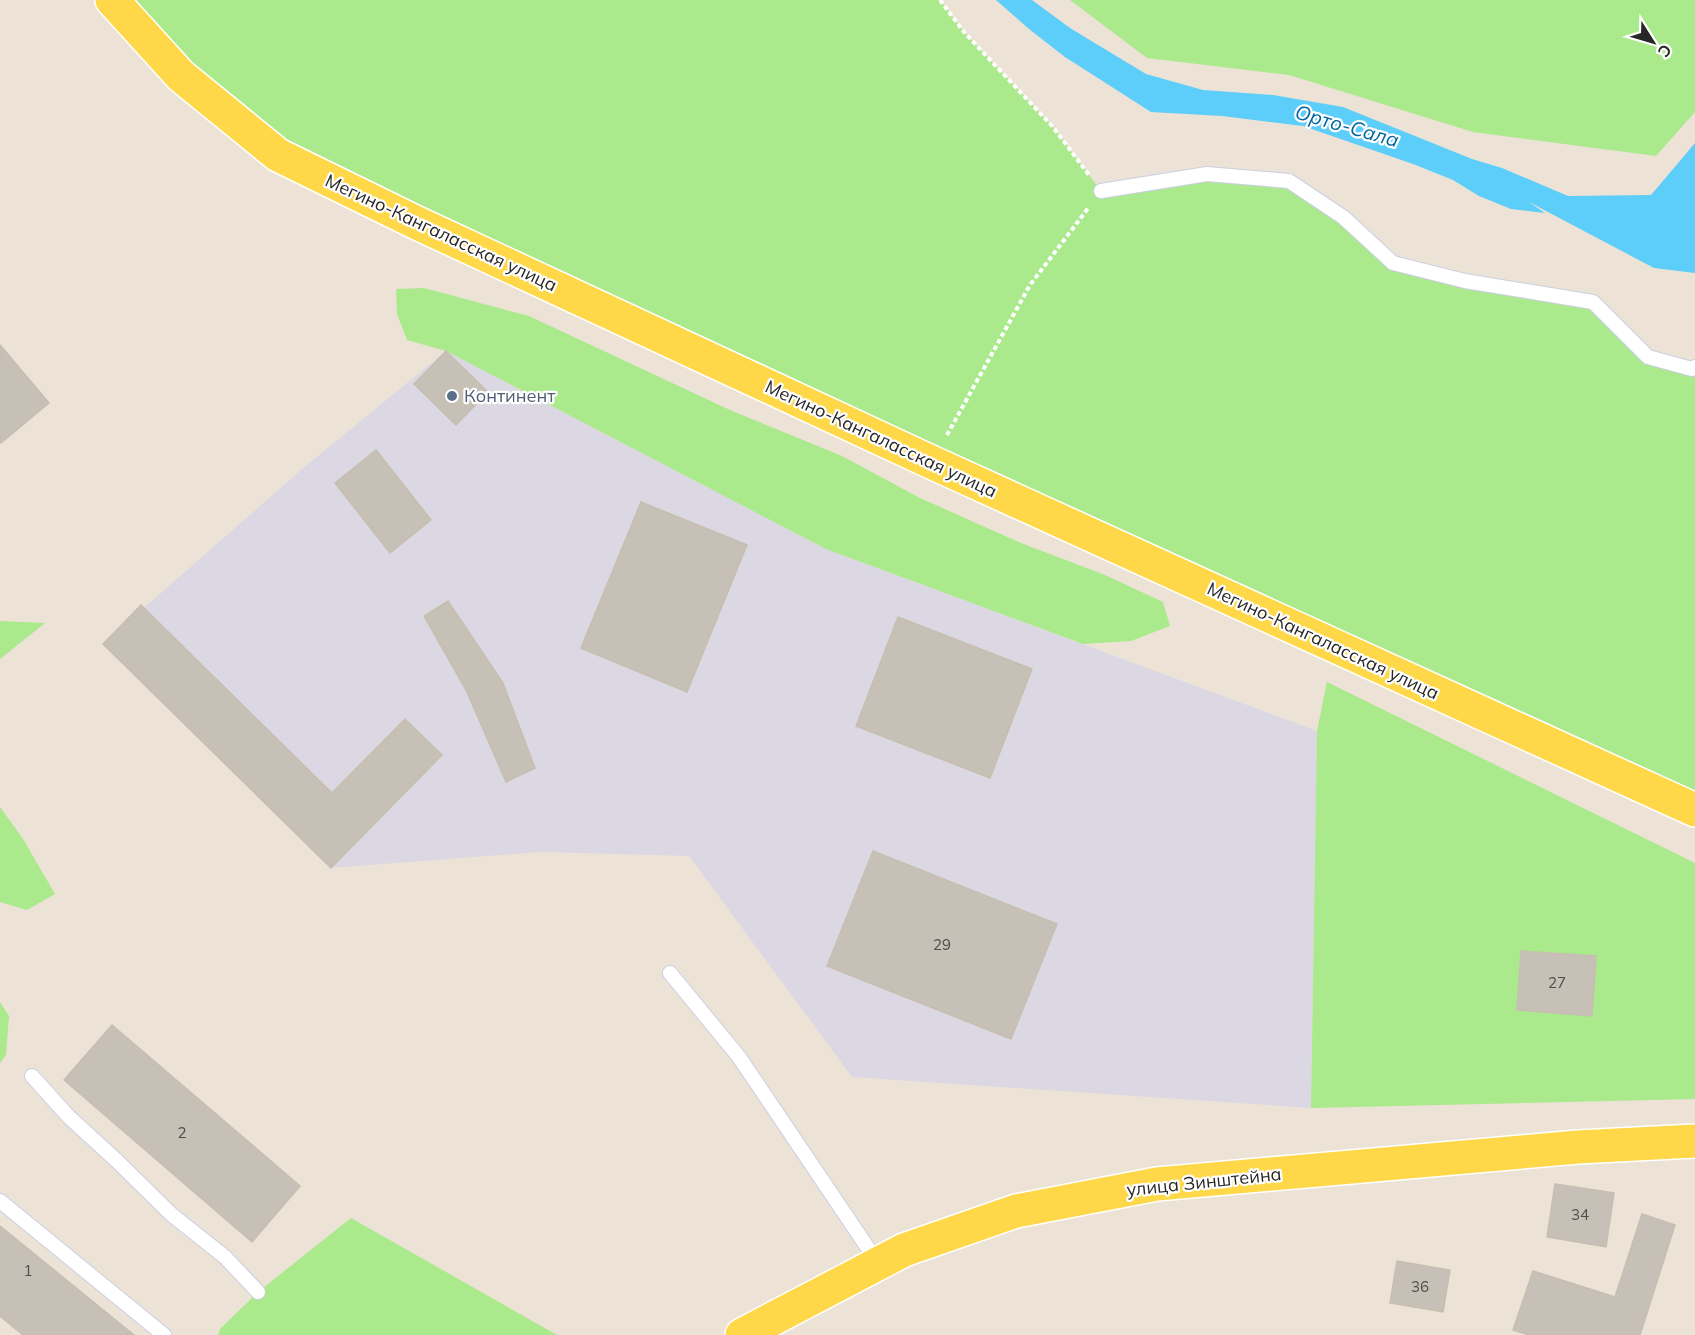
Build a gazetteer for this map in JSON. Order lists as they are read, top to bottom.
{
  "streets": {
    "main road": ["Мегино-Кангаласская улица", "улица Зинштейна"]
  },
  "water": ["Орто-Сала"],
  "places": ["Континент"],
  "house_numbers": [
    "29",
    "27",
    "2",
    "34",
    "1",
    "36"
  ],
  "north": "bottom right"
}
